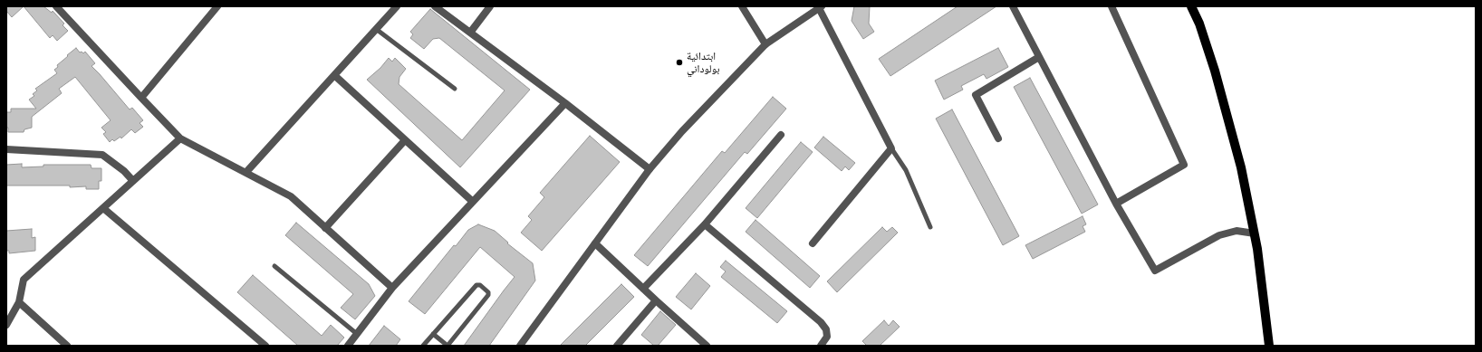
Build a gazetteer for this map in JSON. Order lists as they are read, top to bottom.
{
  "places": ["ابتدائية بولوداني"]
}
